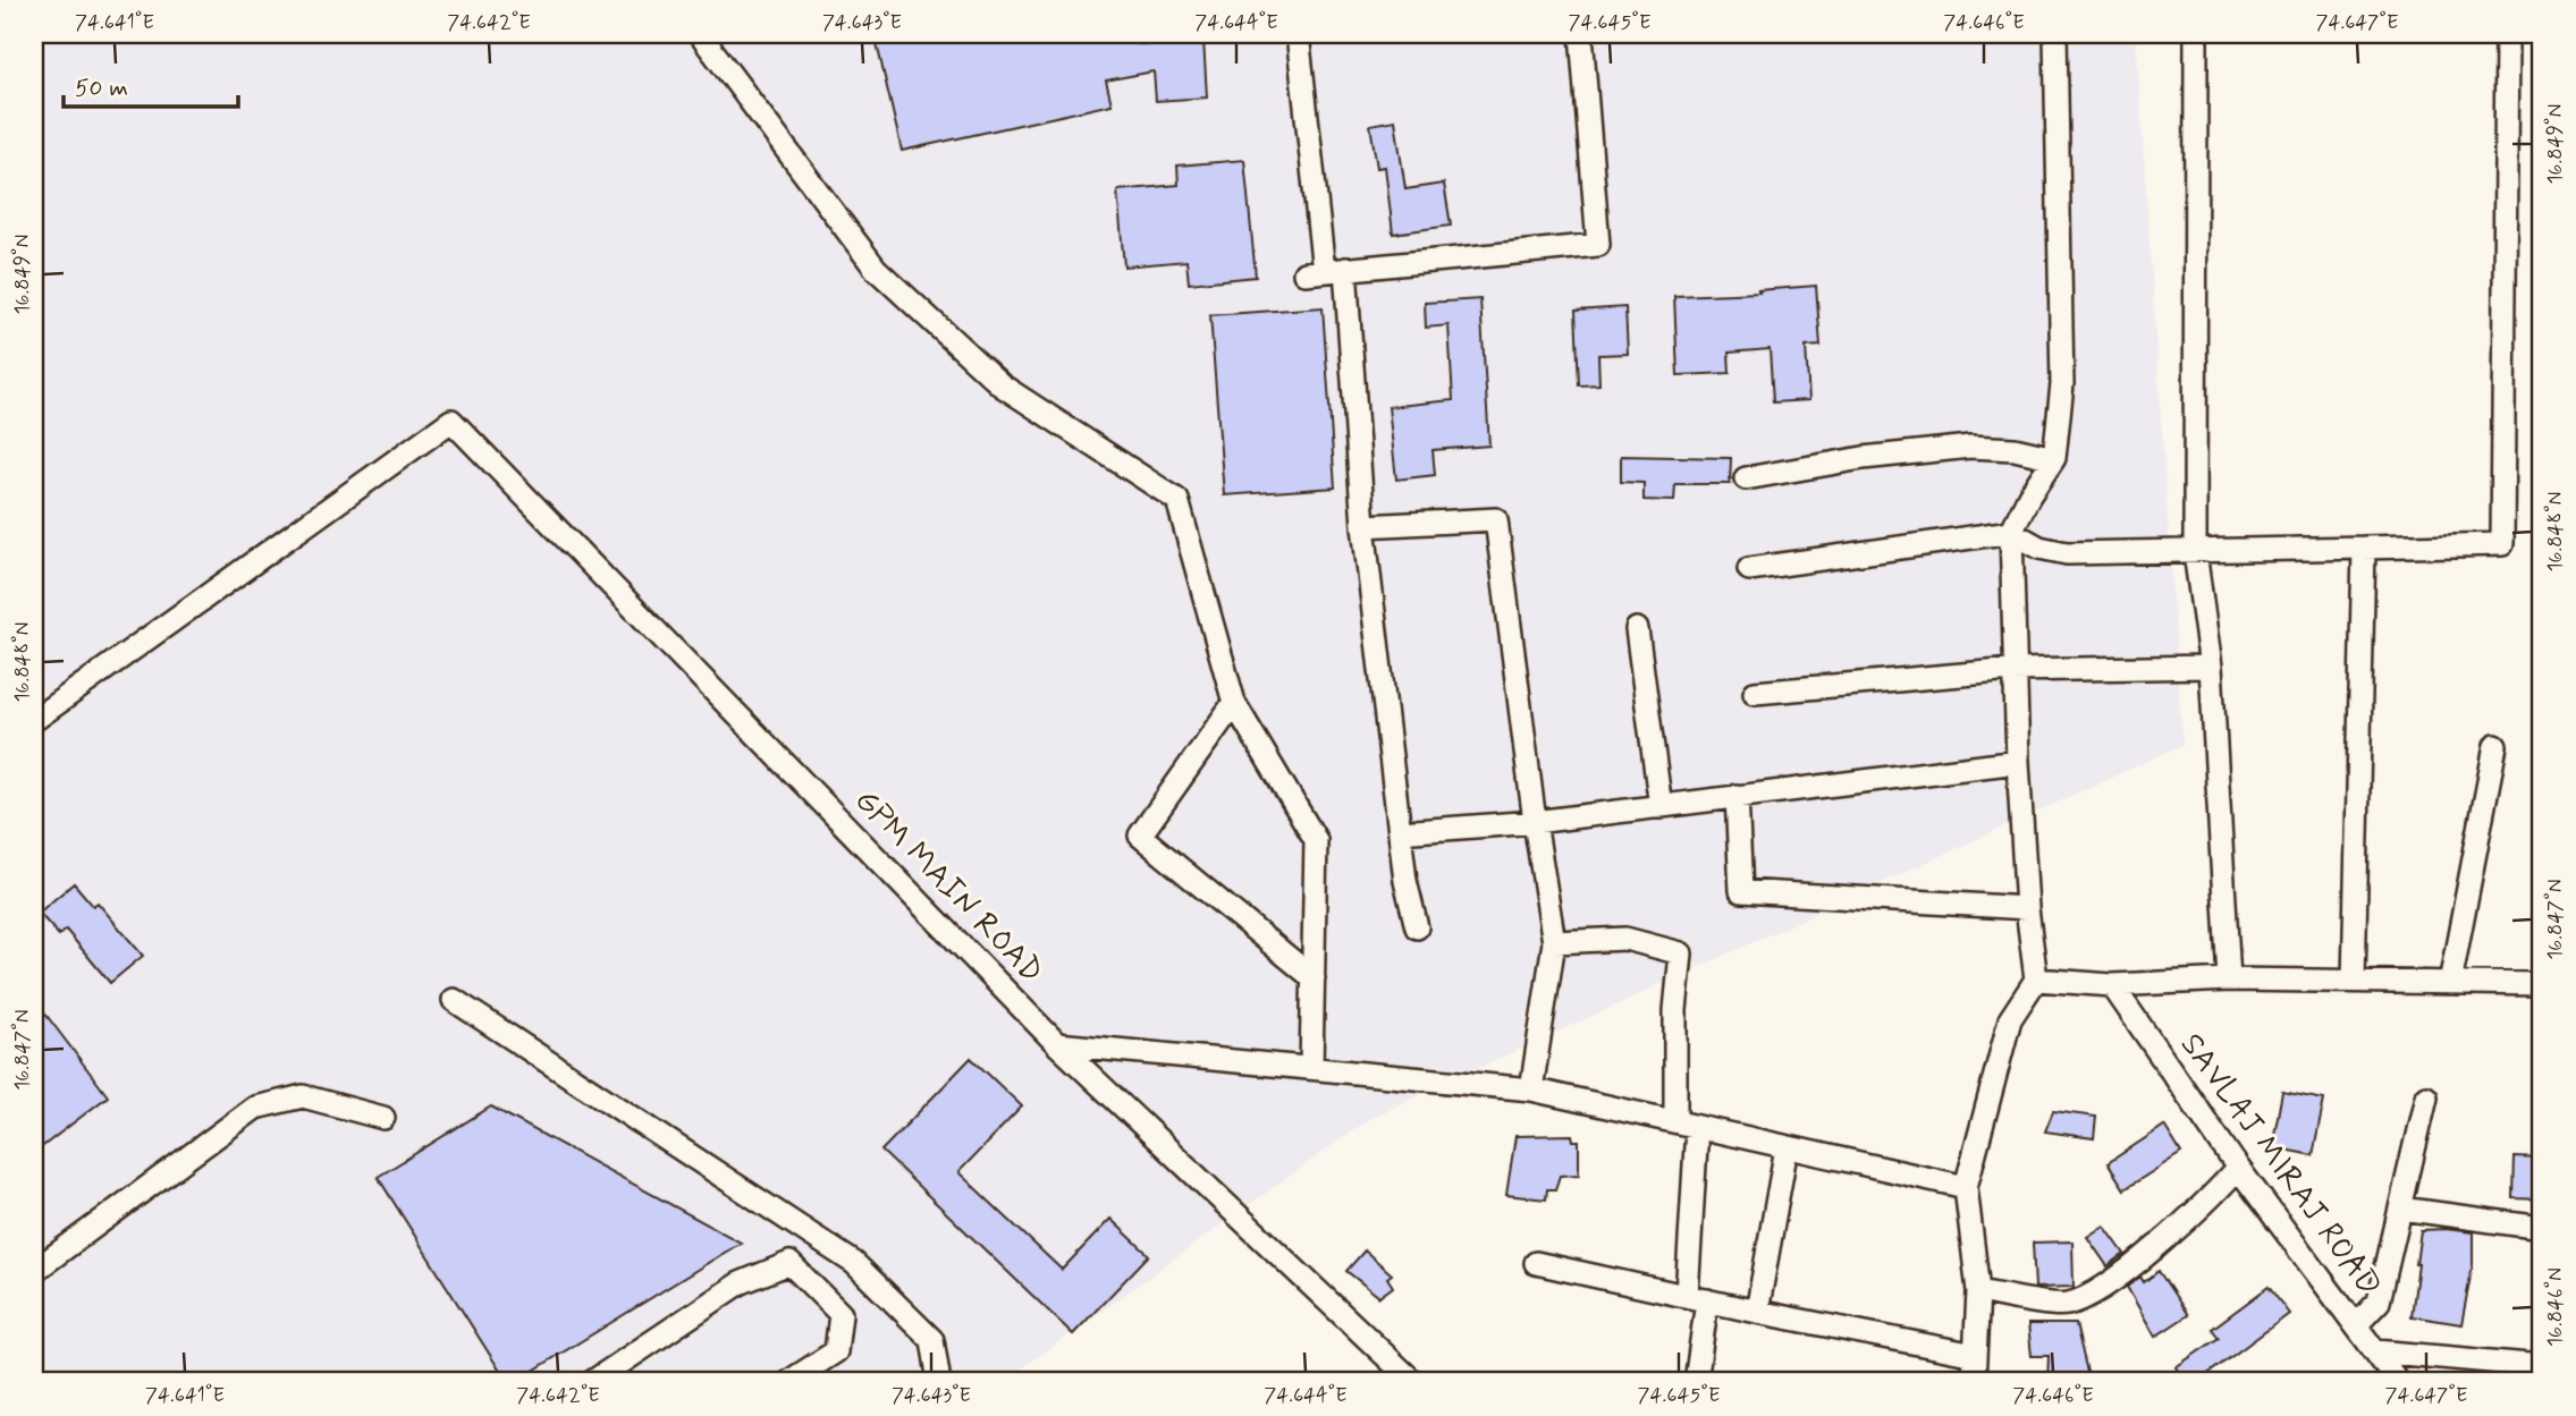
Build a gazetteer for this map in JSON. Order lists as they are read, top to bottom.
{
  "streets": {
    "street": ["GPM MAIN ROAD", "SAVLAJ MIRAJ ROAD"]
  },
  "scale_bar": "50 m",
  "coordinates": [
    "74.641°E",
    "74.642°E",
    "74.643°E",
    "74.644°E",
    "74.645°E",
    "74.646°E",
    "74.647°E",
    "16.849°N",
    "16.848°N",
    "16.847°N",
    "16.846°N"
  ]
}
